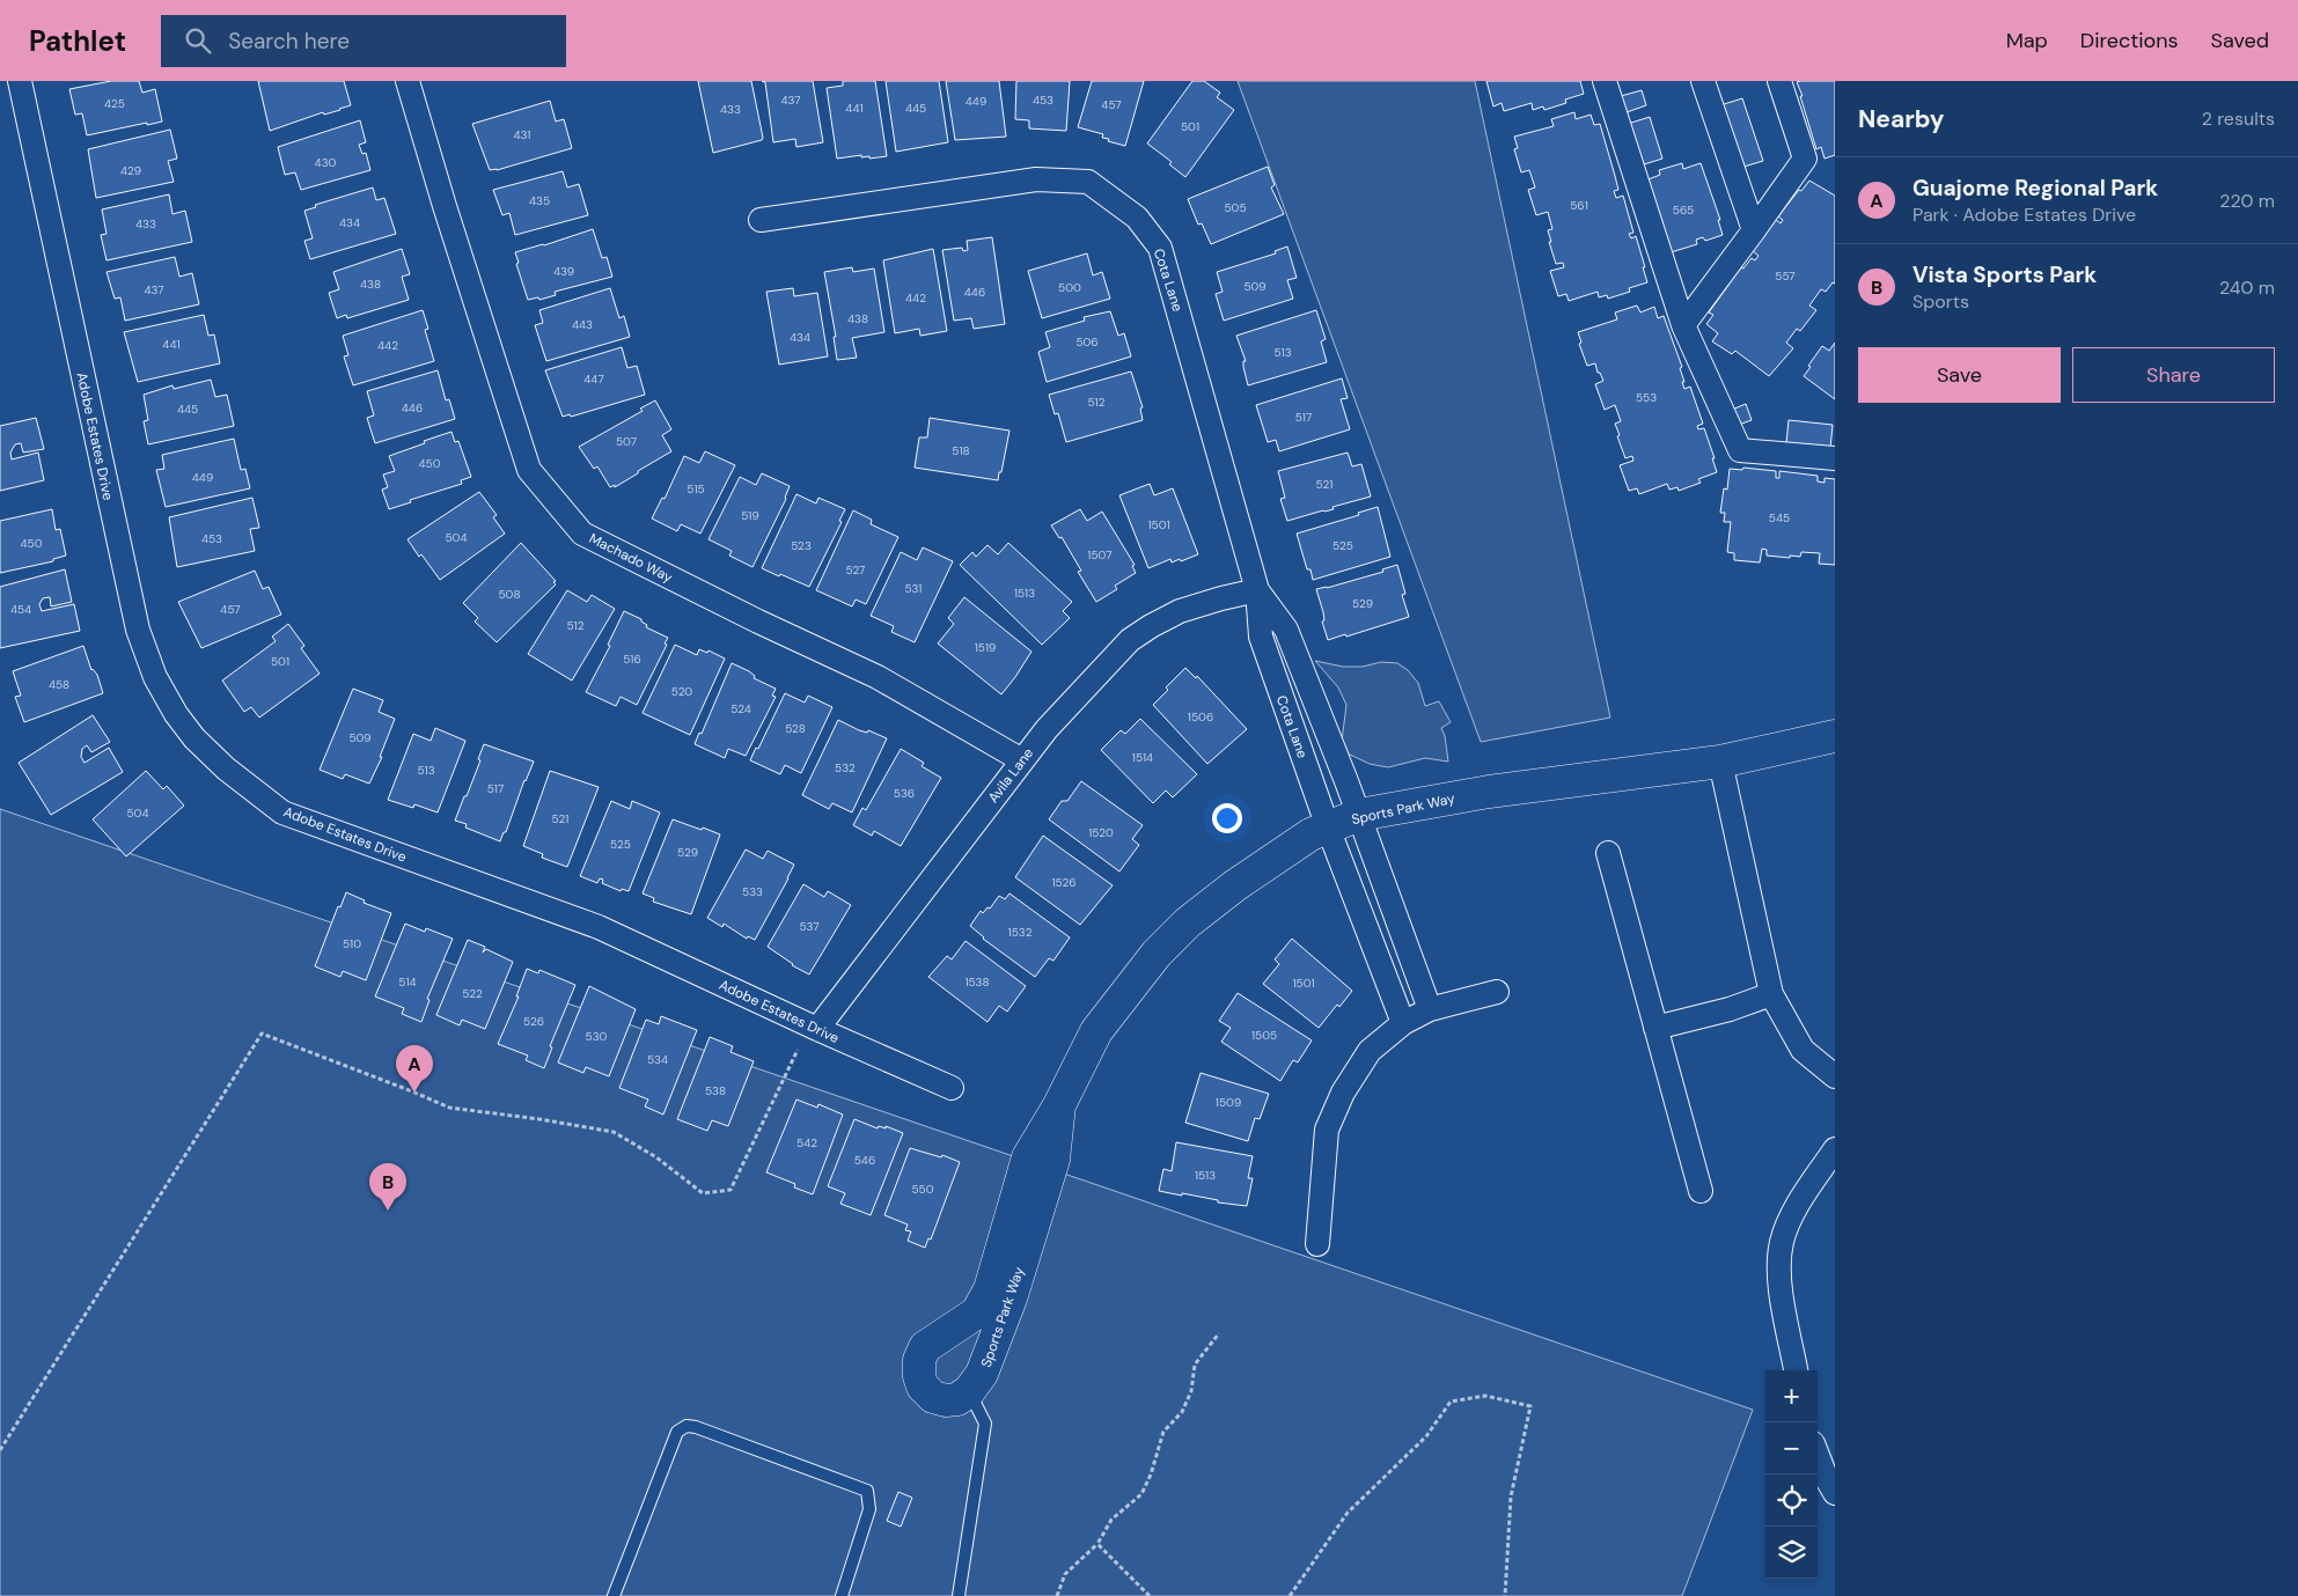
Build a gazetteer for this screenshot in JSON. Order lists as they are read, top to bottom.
{
  "streets": {
    "street": [
      "Cota Lane",
      "Adobe Estates Drive",
      "Machado Way",
      "Avila Lane",
      "Sports Park Way"
    ]
  },
  "crossings": [
    ["Cota Lane", "Avila Lane"],
    ["Cota Lane", "Sports Park Way"],
    ["Adobe Estates Drive", "Avila Lane"],
    ["Machado Way", "Avila Lane"]
  ],
  "house_numbers": [
    "437",
    "453",
    "449",
    "425",
    "457",
    "441",
    "445",
    "433",
    "501",
    "431",
    "430",
    "429",
    "435",
    "561",
    "505",
    "565",
    "434",
    "433",
    "439",
    "557",
    "438",
    "509",
    "500",
    "437",
    "446",
    "442",
    "438",
    "443",
    "434",
    "506",
    "441",
    "442",
    "513",
    "447",
    "553",
    "512",
    "446",
    "445",
    "517",
    "507",
    "518",
    "450",
    "449",
    "521",
    "515",
    "519",
    "545",
    "1501",
    "504",
    "453",
    "450",
    "523",
    "525",
    "1507",
    "527",
    "531",
    "1513",
    "508",
    "529",
    "454",
    "457",
    "512",
    "1519",
    "516",
    "501",
    "458",
    "520",
    "524",
    "1506",
    "528",
    "509",
    "1514",
    "532",
    "513",
    "517",
    "536",
    "504",
    "521",
    "1520",
    "525",
    "529",
    "1526",
    "533",
    "537",
    "1532",
    "510",
    "514",
    "1538",
    "1501",
    "522",
    "526",
    "1505",
    "530",
    "534",
    "538",
    "1509",
    "542",
    "546",
    "1513",
    "550"
  ],
  "page": {
    "header": "Pathlet",
    "search": "Search here",
    "nav": ["Map", "Directions", "Saved"],
    "heading": ["Nearby", "2 results"],
    "list": [
      {
        "mark": "A",
        "name": "Guajome Regional Park",
        "note": "Park · Adobe Estates Drive",
        "value": "220 m"
      },
      {
        "mark": "B",
        "name": "Vista Sports Park",
        "note": "Sports",
        "value": "240 m"
      }
    ],
    "buttons": ["Save", "Share"],
    "pins": ["A", "B"],
    "map_buttons": ["+", "−"]
  }
}
